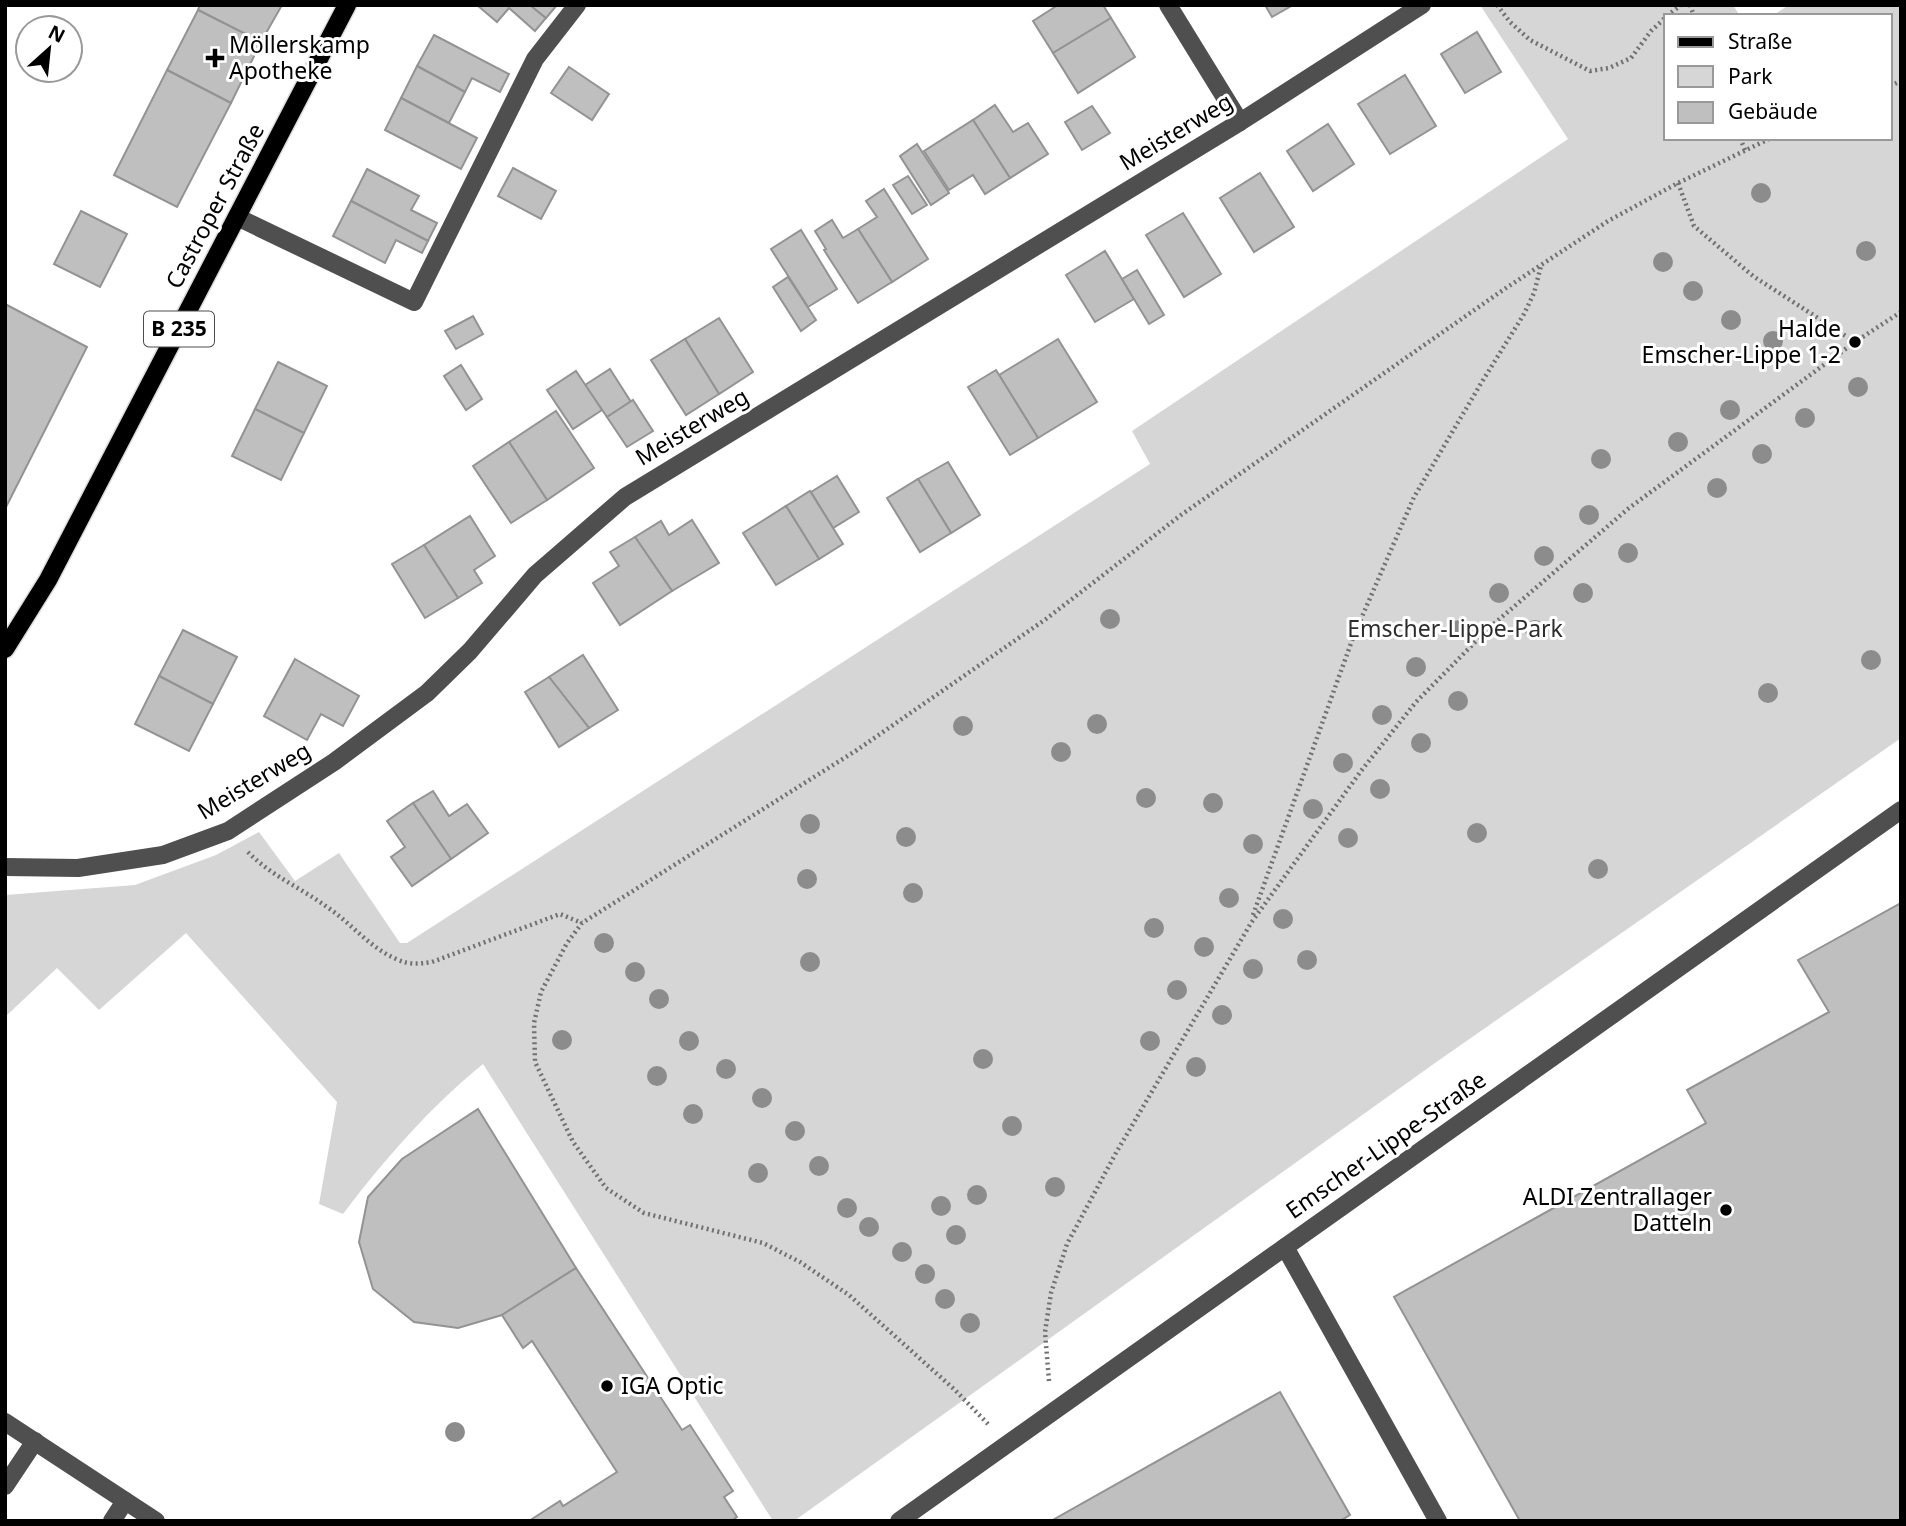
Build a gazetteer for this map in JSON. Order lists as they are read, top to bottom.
{
  "streets": {
    "main road": ["Castroper Straße", "B 235"],
    "street": ["Meisterweg", "Emscher-Lippe-Straße"]
  },
  "parks": ["Emscher-Lippe-Park"],
  "places": {
    "health": ["Möllerskamp Apotheke"],
    "other": ["Halde Emscher-Lippe 1-2", "ALDI Zentrallager Datteln", "IGA Optic"]
  },
  "legend": ["Straße", "Park", "Gebäude"],
  "north": "top right"
}
